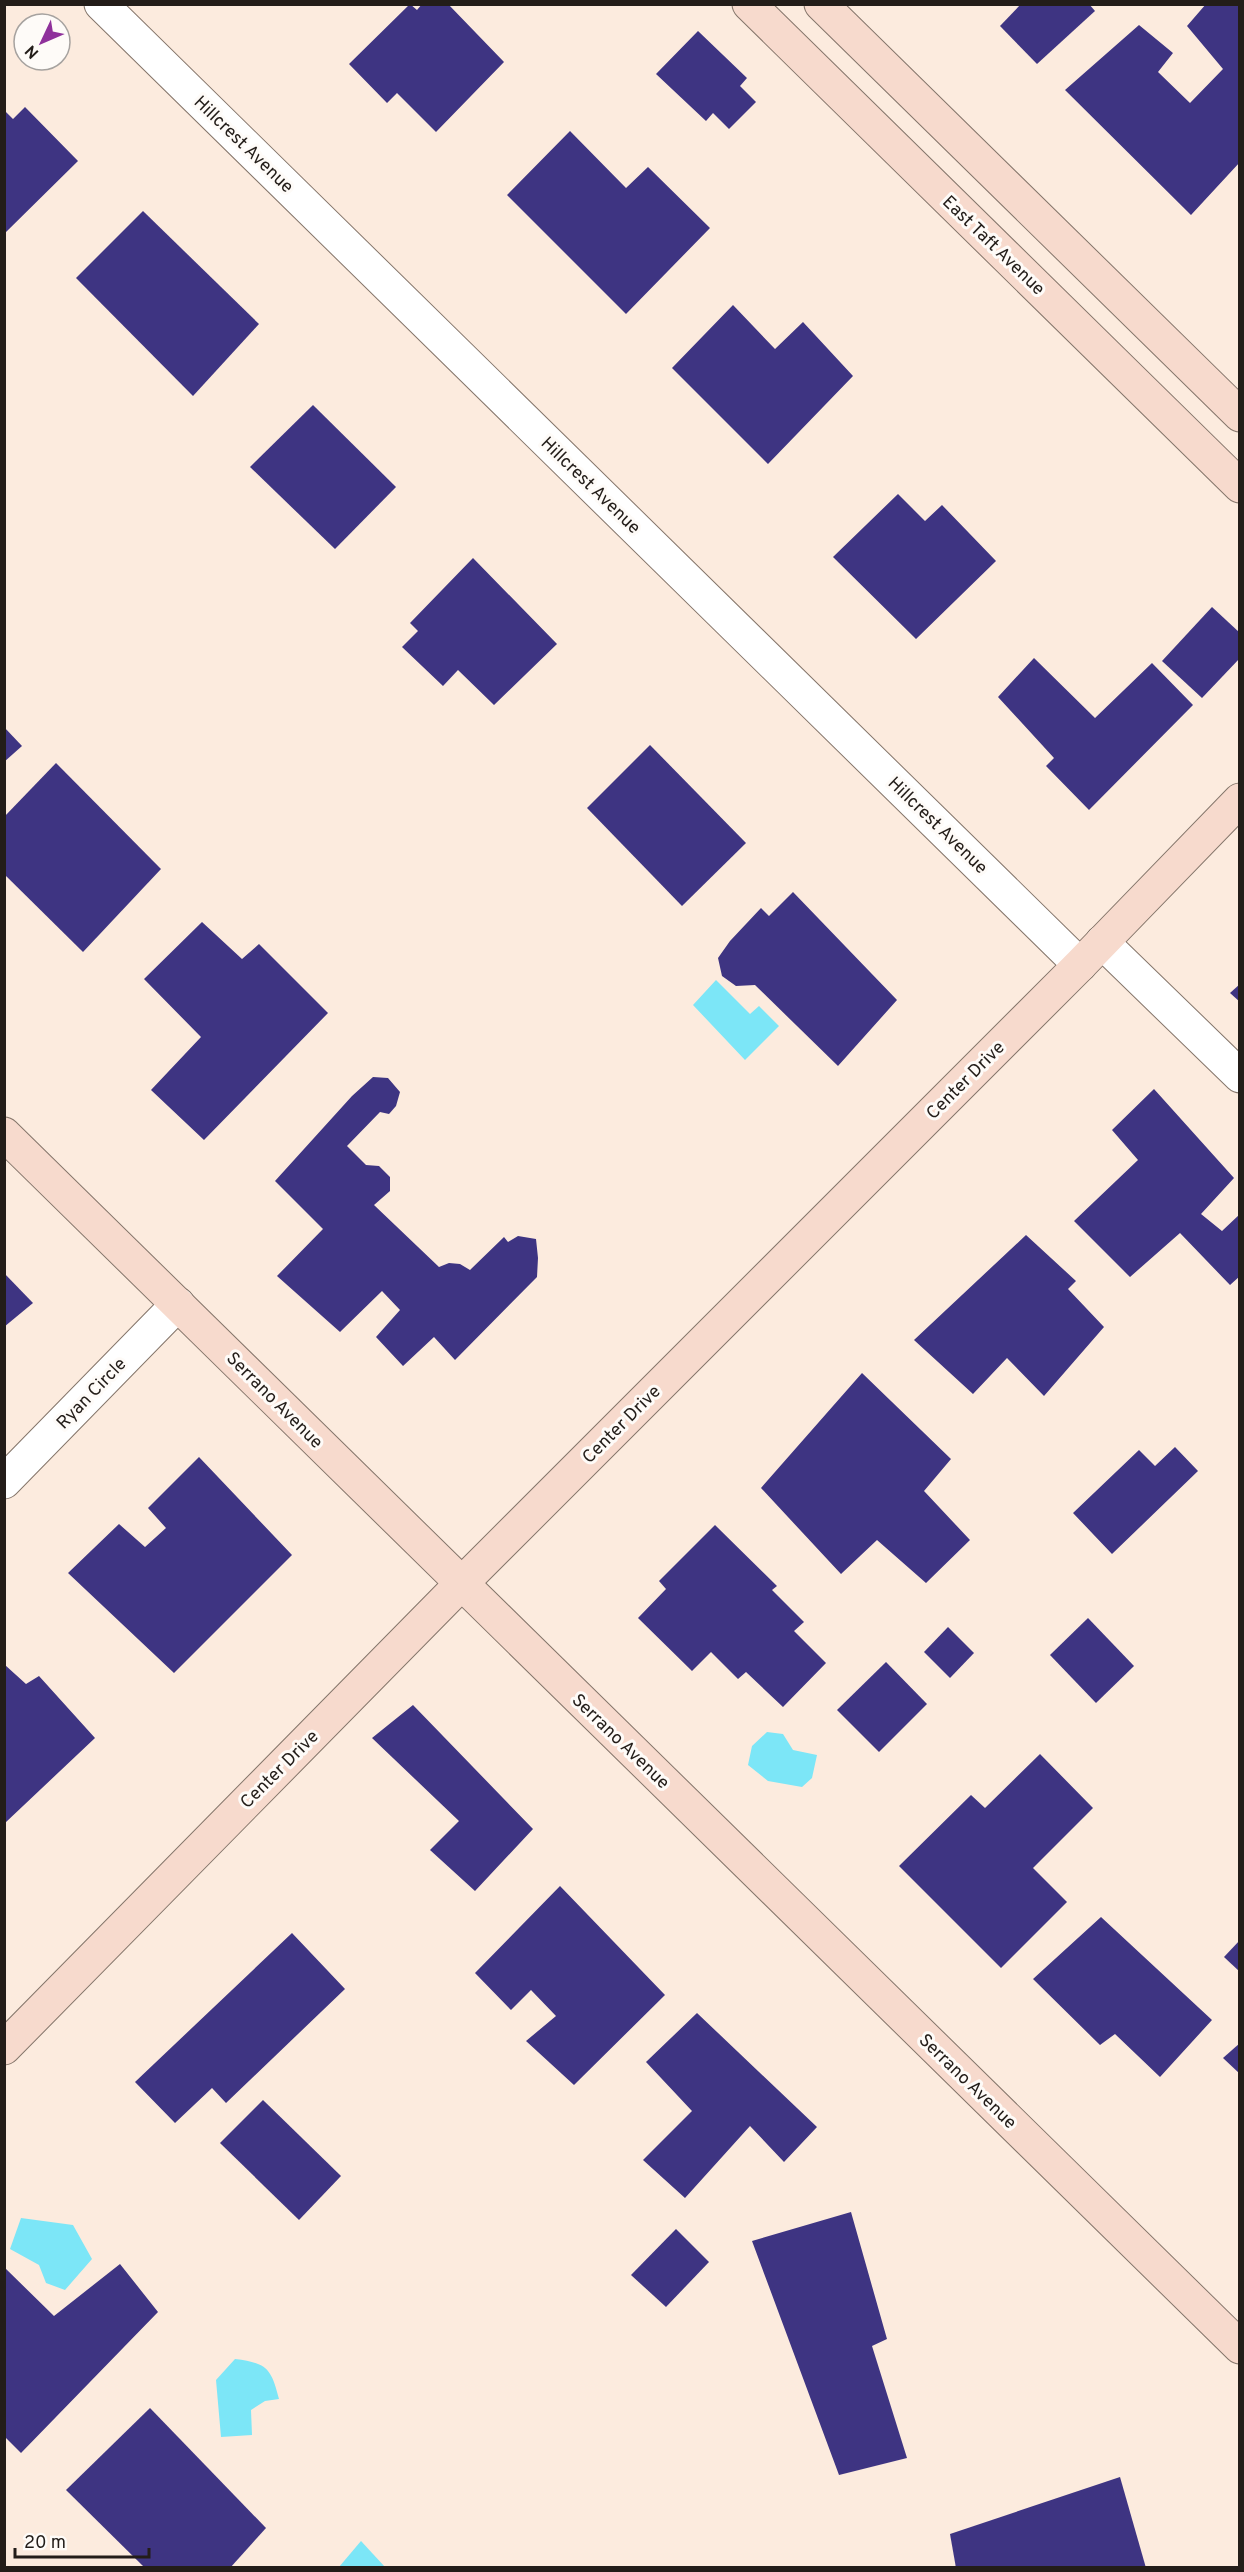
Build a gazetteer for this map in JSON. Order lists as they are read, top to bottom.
{
  "streets": {
    "street": [
      "Hillcrest Avenue",
      "East Taft Avenue",
      "Center Drive",
      "Ryan Circle",
      "Serrano Avenue"
    ]
  },
  "crossings": [
    ["Hillcrest Avenue", "Center Drive"],
    ["Center Drive", "Serrano Avenue"],
    ["Ryan Circle", "Serrano Avenue"]
  ],
  "scale_bar": "20 m",
  "north": "bottom left"
}
